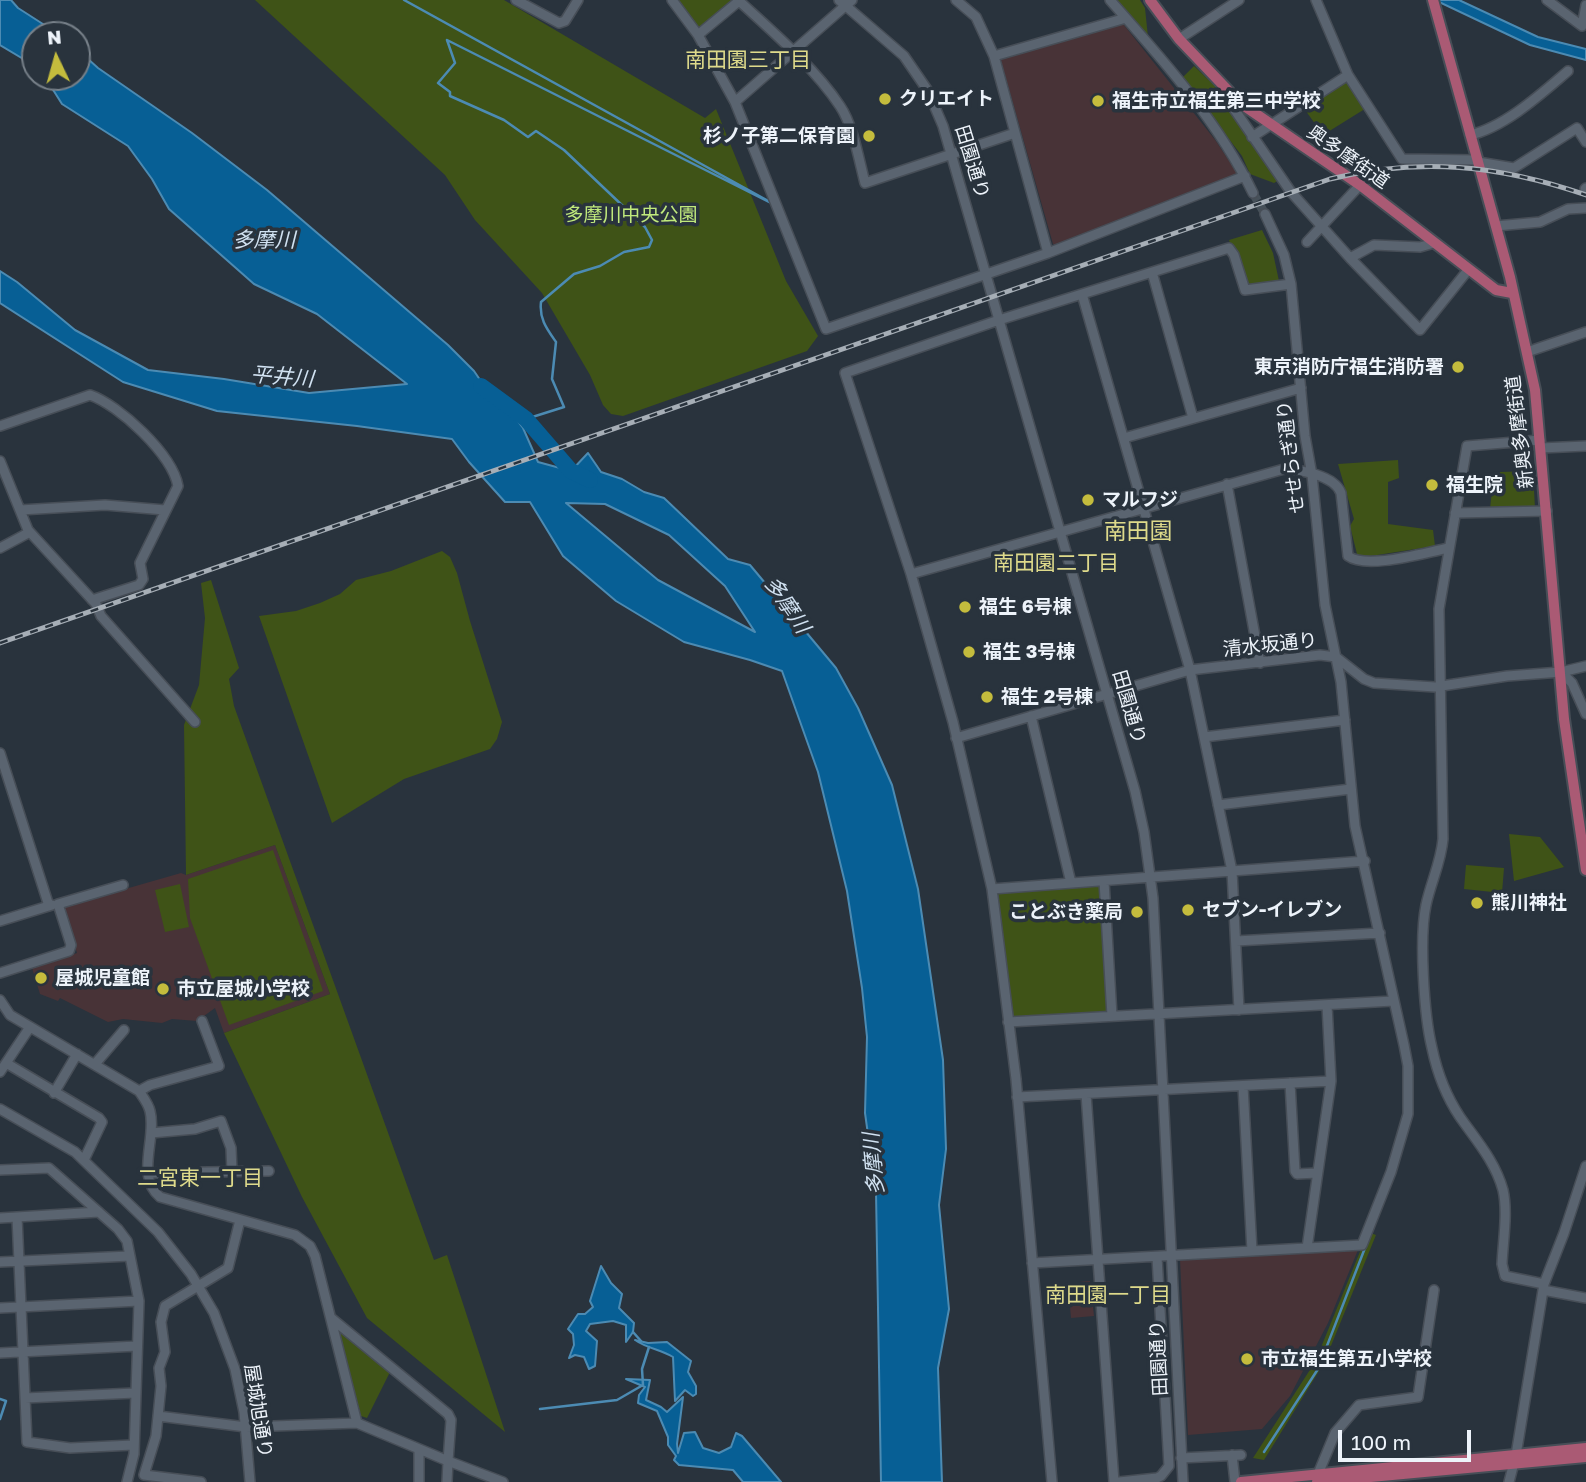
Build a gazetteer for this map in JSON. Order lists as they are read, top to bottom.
{
  "streets": {
    "main road": ["奥多摩街道", "新奥多摩街道"],
    "street": [
      "田園通り",
      "せせらぎ通り",
      "清水坂通り",
      "屋城旭通り"
    ]
  },
  "crossings": [
    ["奥多摩街道", "新奥多摩街道"],
    ["田園通り", "清水坂通り"],
    ["新奥多摩街道", "清水坂通り"],
    ["せせらぎ通り", "清水坂通り"]
  ],
  "districts": [
    "南田園三丁目",
    "南田園",
    "南田園二丁目",
    "二宮東一丁目",
    "南田園一丁目"
  ],
  "water": ["多摩川", "平井川"],
  "parks": ["多摩川中央公園"],
  "places": [
    "クリエイト",
    "福生市立福生第三中学校",
    "杉ノ子第二保育園",
    "東京消防庁福生消防署",
    "福生院",
    "マルフジ",
    "福生 6号棟",
    "福生 3号棟",
    "福生 2号棟",
    "熊川神社",
    "セブン-イレブン",
    "ことぶき薬局",
    "屋城児童館",
    "市立屋城小学校",
    "市立福生第五小学校"
  ],
  "scale_bar": "100 m",
  "north": "top"
}
